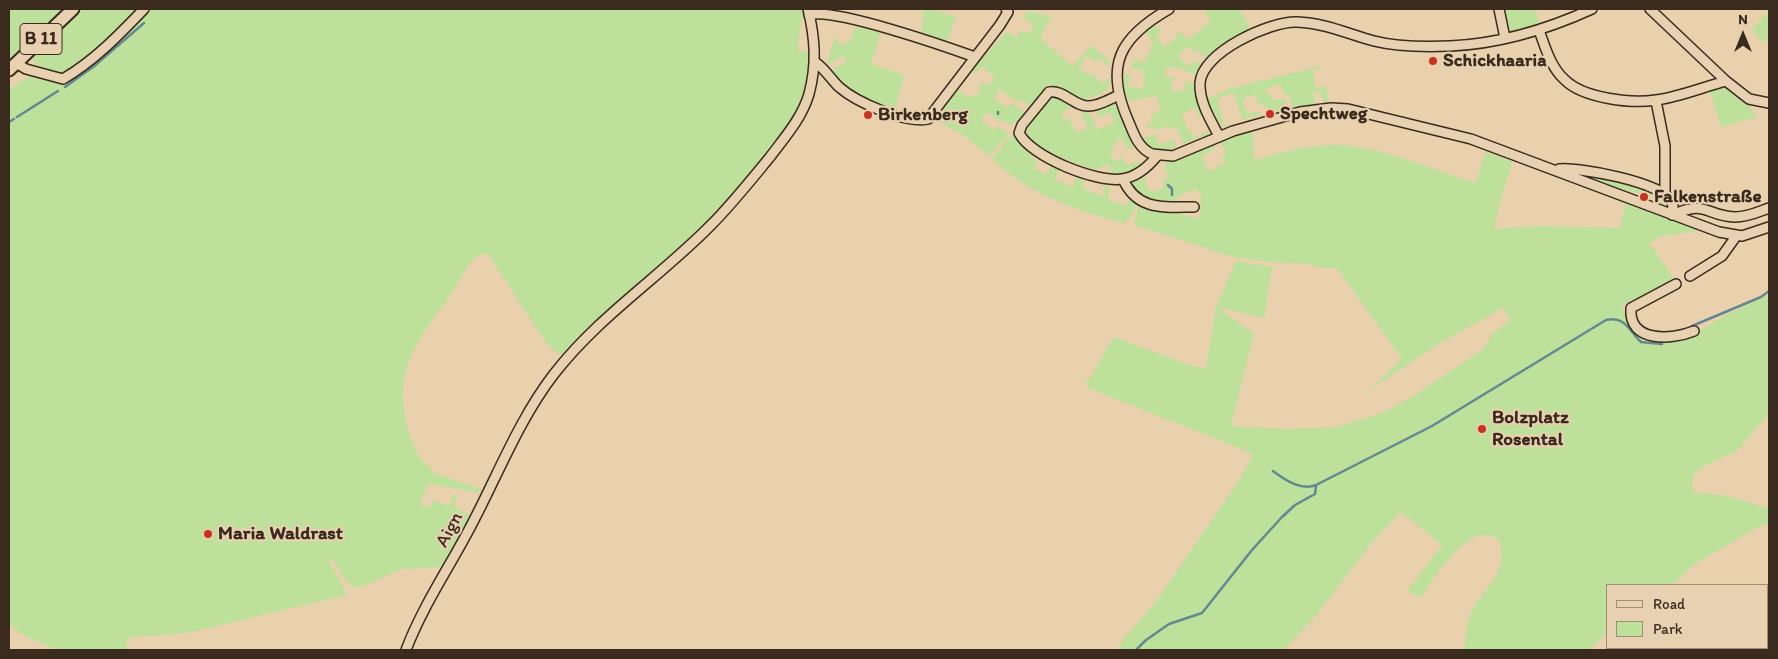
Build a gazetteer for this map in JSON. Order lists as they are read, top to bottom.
{
  "streets": {
    "main road": ["B 11"],
    "street": ["Aign"]
  },
  "places": [
    "Schickhaaria",
    "Spechtweg",
    "Birkenberg",
    "Falkenstraße",
    "Bolzplatz Rosental",
    "Maria Waldrast"
  ],
  "legend": ["Road", "Park"],
  "north": "top"
}
